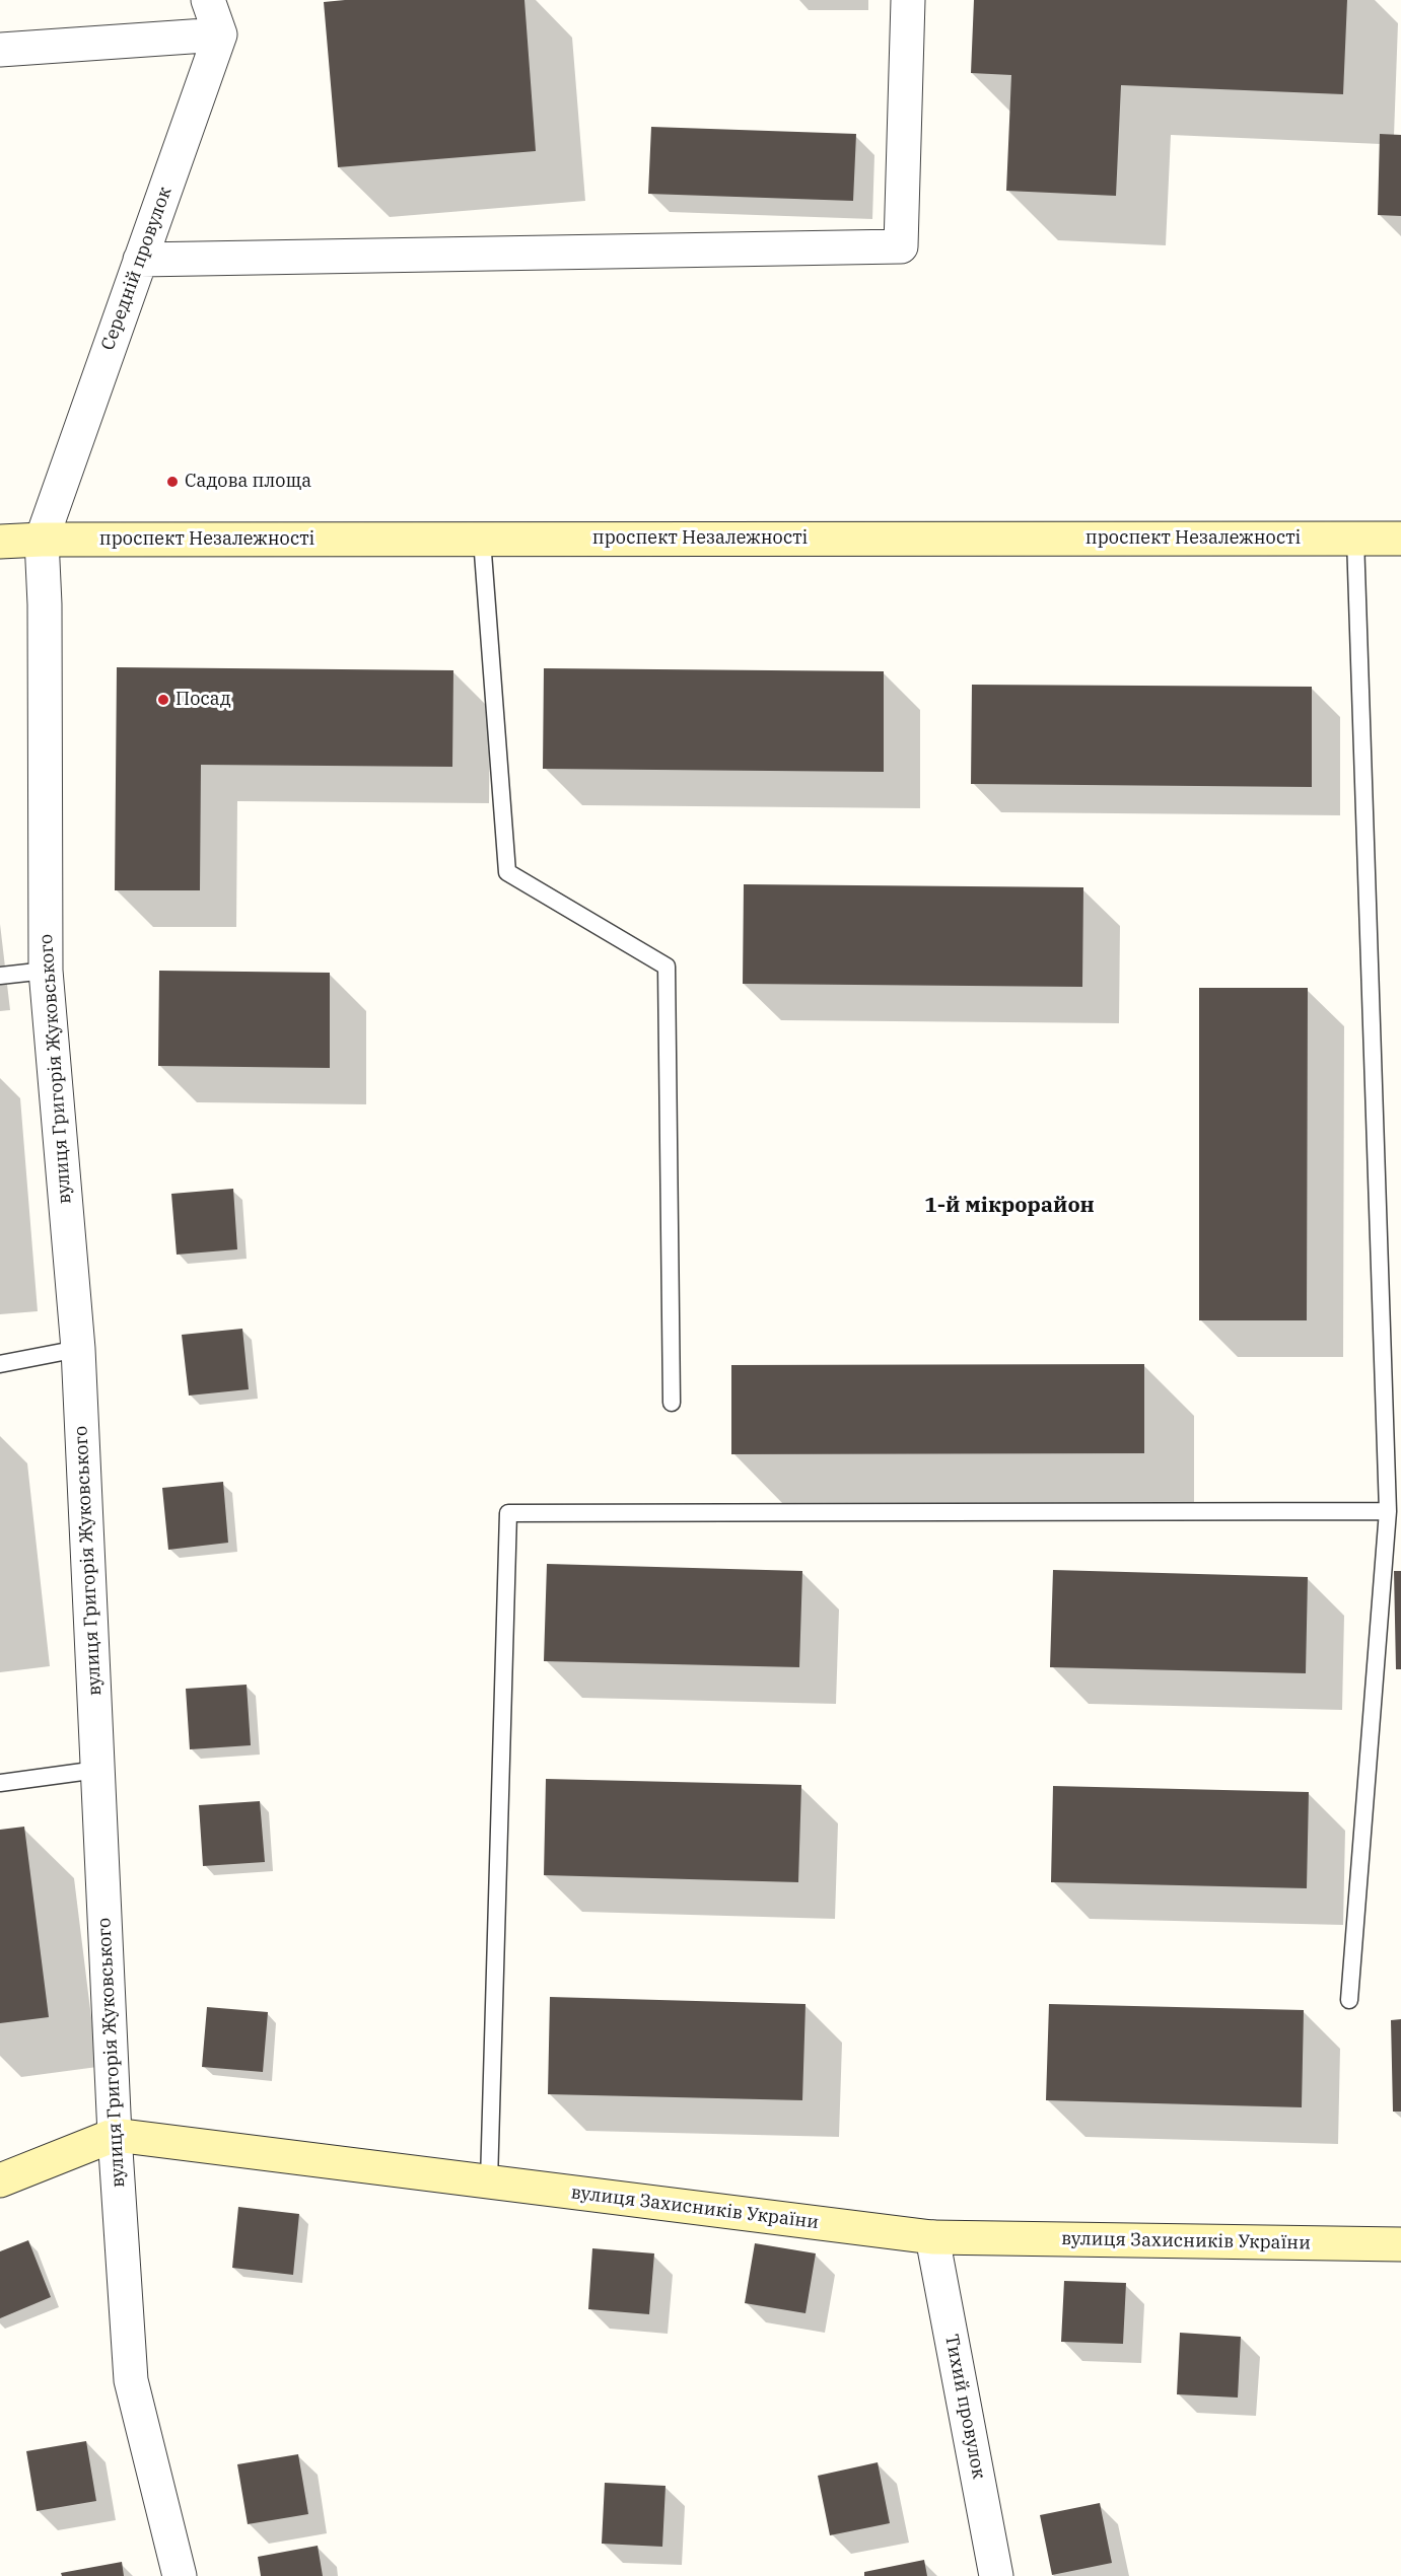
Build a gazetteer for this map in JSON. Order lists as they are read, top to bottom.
{
  "streets": {
    "street": [
      "Середній провулок",
      "проспект Незалежності",
      "вулиця Григорія Жуковського",
      "вулиця Захисників України",
      "Тихий провулок"
    ]
  },
  "crossings": [
    ["Середній провулок", "проспект Незалежності"],
    ["Середній провулок", "вулиця Григорія Жуковського"],
    ["проспект Незалежності", "вулиця Григорія Жуковського"],
    ["вулиця Григорія Жуковського", "вулиця Захисників України"],
    ["вулиця Захисників України", "Тихий провулок"]
  ],
  "districts": ["1-й мікрорайон"],
  "places": ["Садова площа", "Посад"]
}
